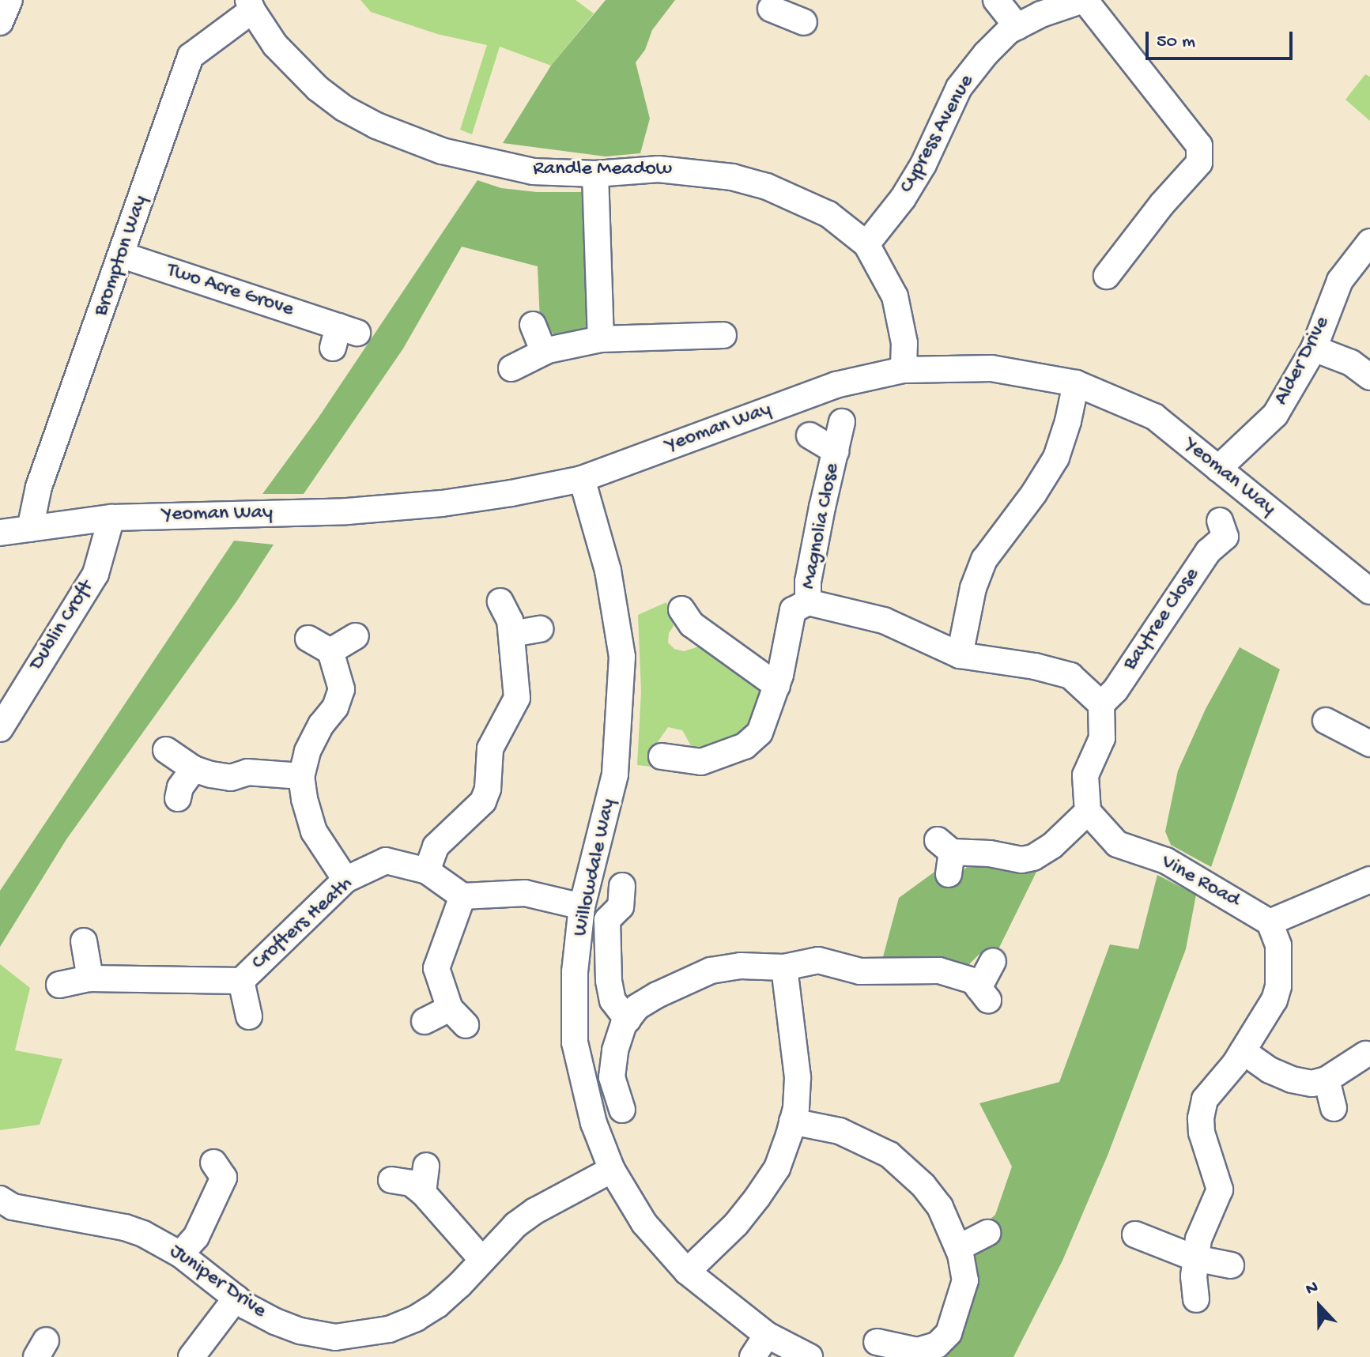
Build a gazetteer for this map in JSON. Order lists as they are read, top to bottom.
{
  "streets": {
    "street": [
      "Cypress Avenue",
      "Randle Meadow",
      "Brompton Way",
      "Two Acre Grove",
      "Alder Drive",
      "Yeoman Way",
      "Magnolia Close",
      "Baytree Close",
      "Dublin Croft",
      "Willowdale Way",
      "Vine Road",
      "Crofters Heath",
      "Juniper Drive"
    ]
  },
  "crossings": [
    ["Cypress Avenue", "Randle Meadow"],
    ["Randle Meadow", "Brompton Way"],
    ["Randle Meadow", "Yeoman Way"],
    ["Brompton Way", "Two Acre Grove"],
    ["Brompton Way", "Yeoman Way"],
    ["Alder Drive", "Yeoman Way"],
    ["Yeoman Way", "Dublin Croft"],
    ["Yeoman Way", "Willowdale Way"],
    ["Willowdale Way", "Juniper Drive"]
  ],
  "scale_bar": "50 m",
  "north": "top"
}
